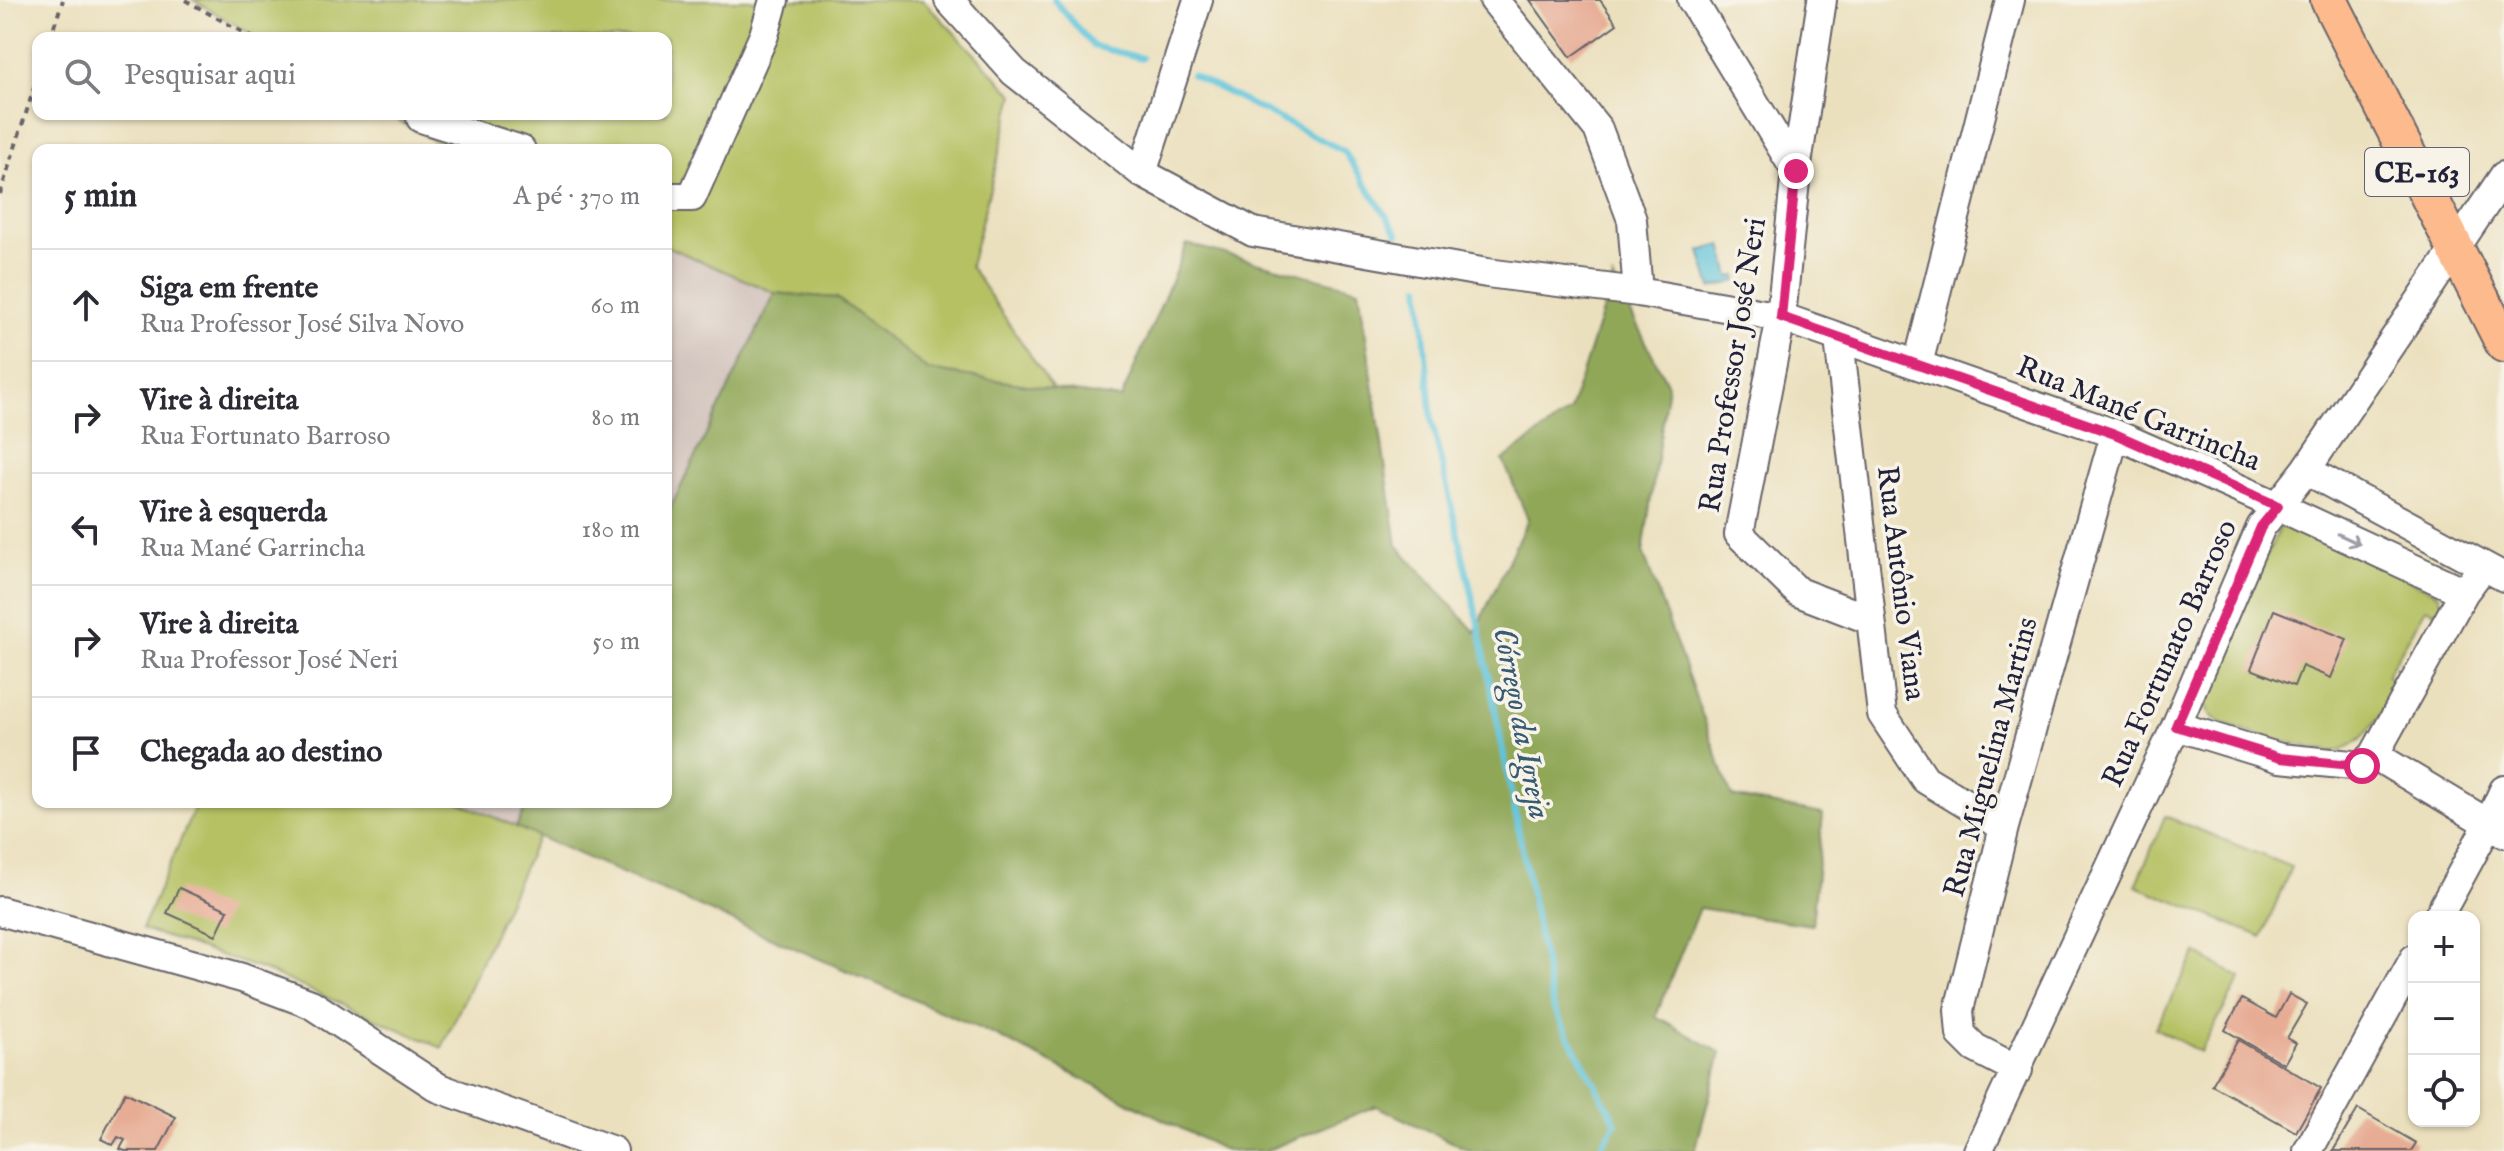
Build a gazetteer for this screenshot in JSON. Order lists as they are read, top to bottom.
{
  "streets": {
    "main road": ["CE-163"],
    "street": [
      "Rua Professor José Neri",
      "Rua Mané Garrincha",
      "Rua Antônio Viana",
      "Rua Fortunato Barroso",
      "Rua Miguelina Martins"
    ]
  },
  "crossings": [
    ["CE-163", "Rua Fortunato Barroso"],
    ["Rua Professor José Neri", "Rua Mané Garrincha"],
    ["Rua Professor José Neri", "Rua Antônio Viana"],
    ["Rua Mané Garrincha", "Rua Antônio Viana"],
    ["Rua Mané Garrincha", "Rua Fortunato Barroso"],
    ["Rua Mané Garrincha", "Rua Miguelina Martins"],
    ["Rua Antônio Viana", "Rua Miguelina Martins"],
    ["Rua Fortunato Barroso", "Rua Miguelina Martins"]
  ],
  "water": ["Córrego da Igreja"],
  "page": {
    "search": "Pesquisar aqui",
    "heading": ["5 min", "A pé · 370 m"],
    "list": [
      ["Siga em frente", "Rua Professor José Silva Novo", "60 m"],
      ["Vire à direita", "Rua Fortunato Barroso", "80 m"],
      ["Vire à esquerda", "Rua Mané Garrincha", "180 m"],
      ["Vire à direita", "Rua Professor José Neri", "50 m"],
      "Chegada ao destino"
    ],
    "map_buttons": ["+", "−"]
  }
}
